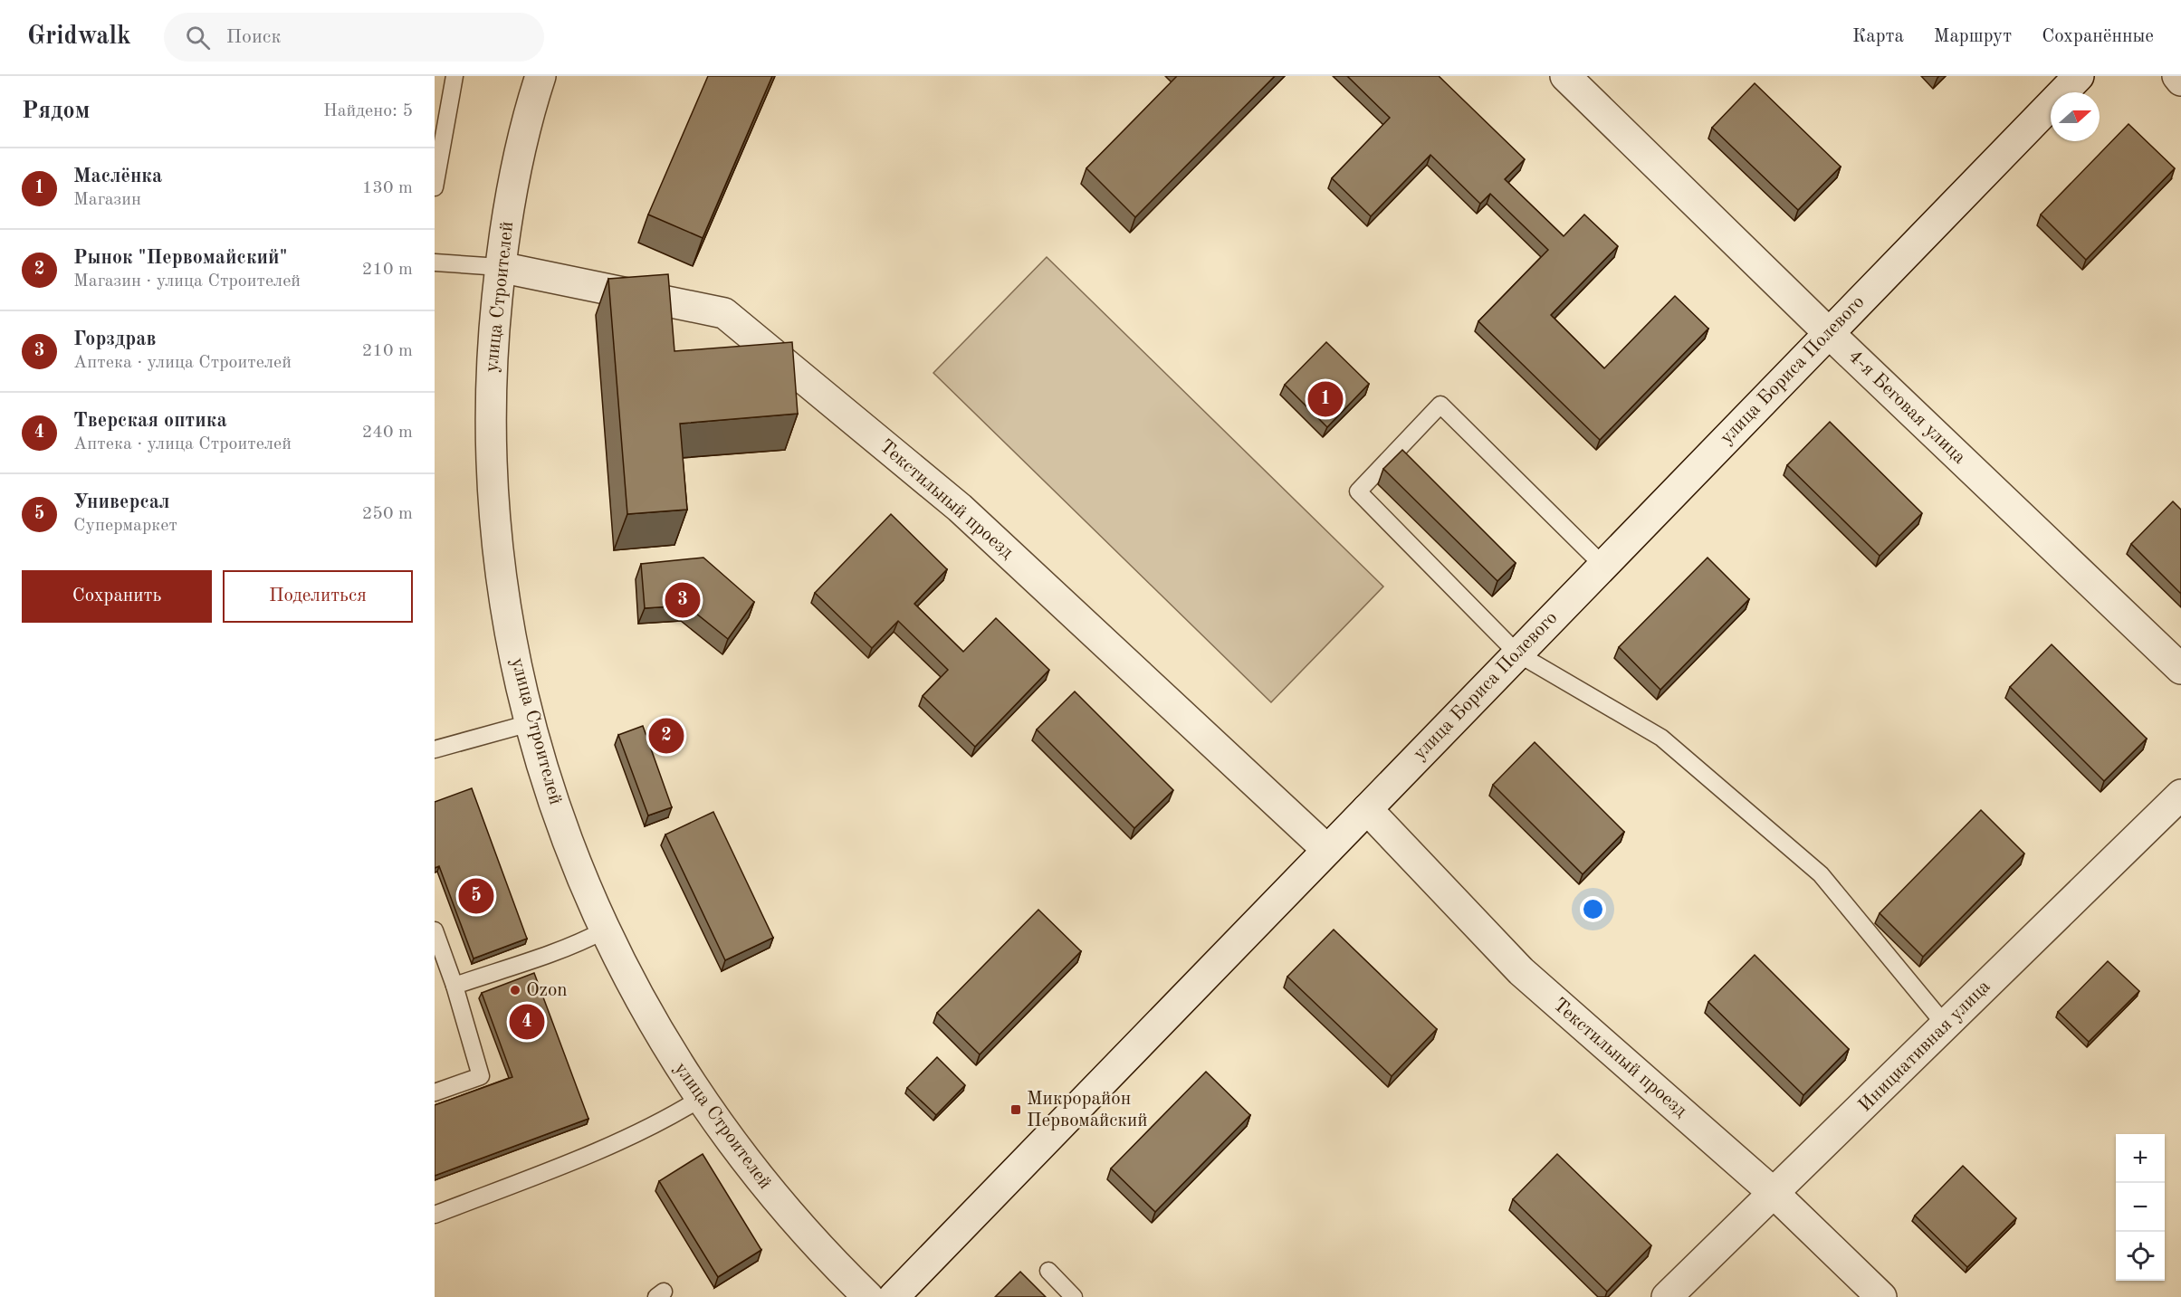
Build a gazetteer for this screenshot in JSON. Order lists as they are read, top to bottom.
{
  "streets": {
    "street": [
      "улица Строителей",
      "улица Бориса Полевого",
      "4-я Беговая улица",
      "Текстильный проезд",
      "Инициативная улица"
    ]
  },
  "crossings": [
    ["улица Строителей", "Текстильный проезд"],
    ["улица Бориса Полевого", "4-я Беговая улица"],
    ["улица Бориса Полевого", "Текстильный проезд"],
    ["Текстильный проезд", "Инициативная улица"]
  ],
  "places": {
    "other": ["Ozon"],
    "transit": ["Микрорайон Первомайский"]
  },
  "north": "right",
  "page": {
    "header": "Gridwalk",
    "search": "Поиск",
    "nav": ["Карта", "Маршрут", "Сохранённые"],
    "heading": ["Рядом", "Найдено: 5"],
    "list": [
      {
        "mark": "1",
        "name": "Маслёнка",
        "note": "Магазин",
        "value": "130 m"
      },
      {
        "mark": "2",
        "name": "Рынок \"Первомайский\"",
        "note": "Магазин · улица Строителей",
        "value": "210 m"
      },
      {
        "mark": "3",
        "name": "Горздрав",
        "note": "Аптека · улица Строителей",
        "value": "210 m"
      },
      {
        "mark": "4",
        "name": "Тверская оптика",
        "note": "Аптека · улица Строителей",
        "value": "240 m"
      },
      {
        "mark": "5",
        "name": "Универсал",
        "note": "Супермаркет",
        "value": "250 m"
      }
    ],
    "pins": [
      "1",
      "3",
      "2",
      "5",
      "4"
    ],
    "buttons": ["Сохранить", "Поделиться"],
    "map_buttons": ["+", "−"]
  }
}
